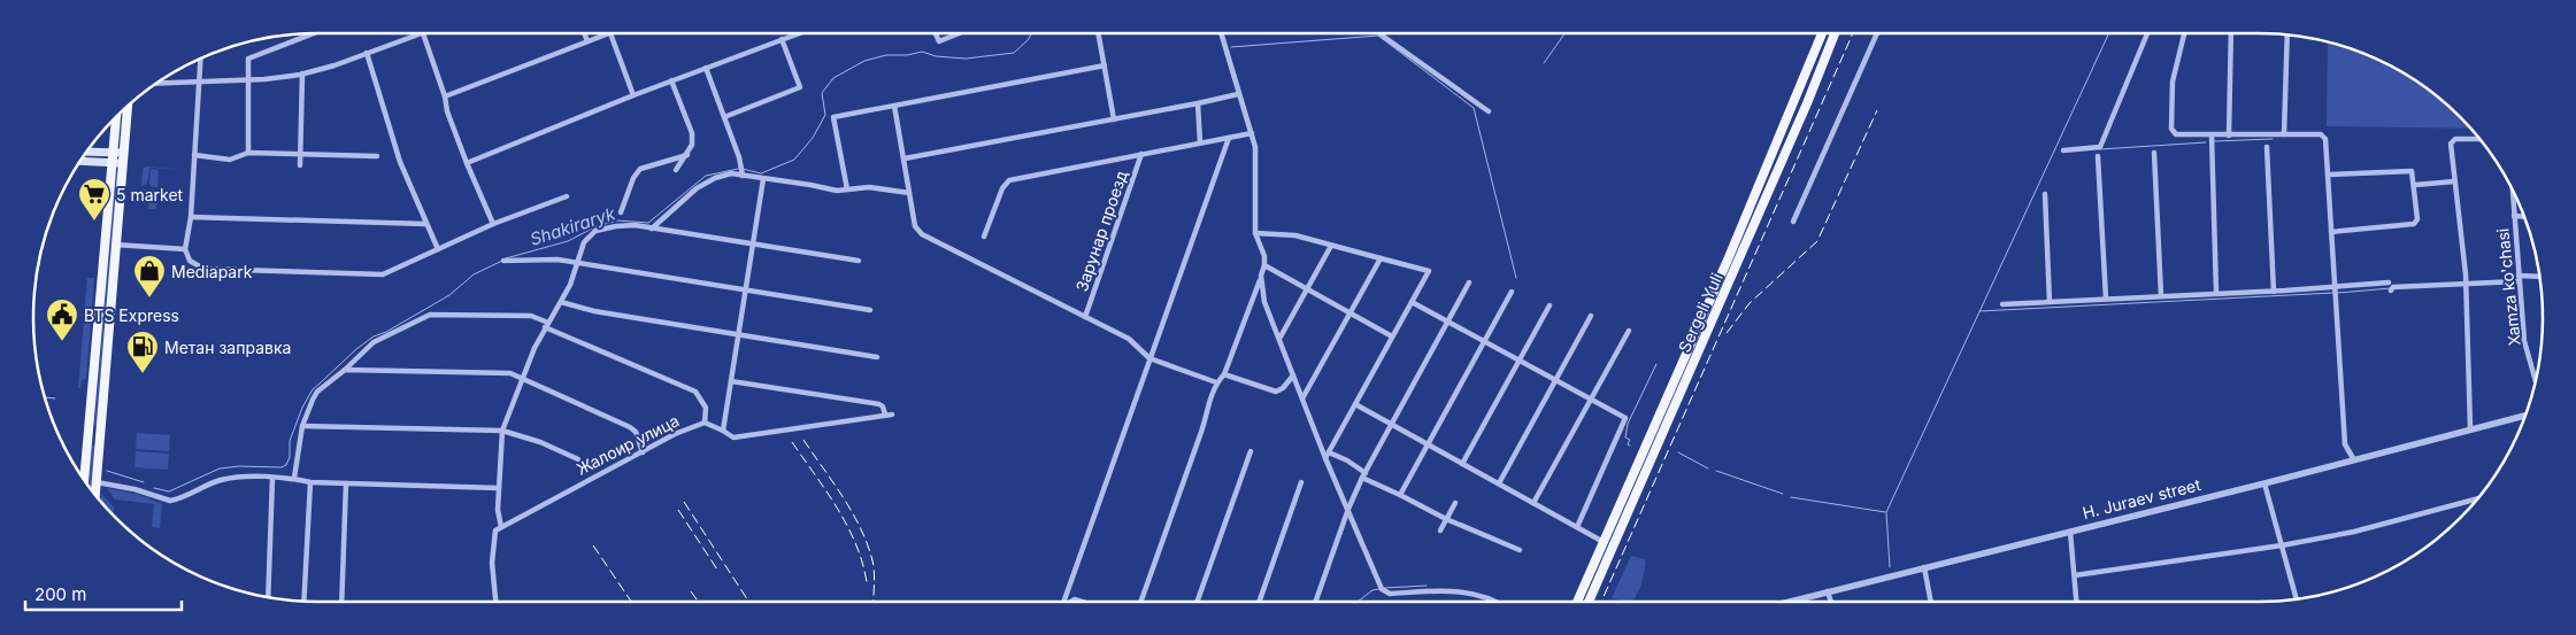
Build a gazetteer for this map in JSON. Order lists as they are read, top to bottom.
{
  "streets": {
    "main road": ["Sergeli Yuli"],
    "street": [
      "Зарунар проезд",
      "Xamza ko'chasi",
      "Жалоир улица",
      "H. Juraev street"
    ]
  },
  "water": ["Shakiraryk"],
  "places": {
    "supermarket": ["5 market"],
    "shop": ["Mediapark"],
    "public building": ["BTS Express"],
    "fuel station": ["Метан заправка"]
  },
  "scale_bar": "200 m"
}
